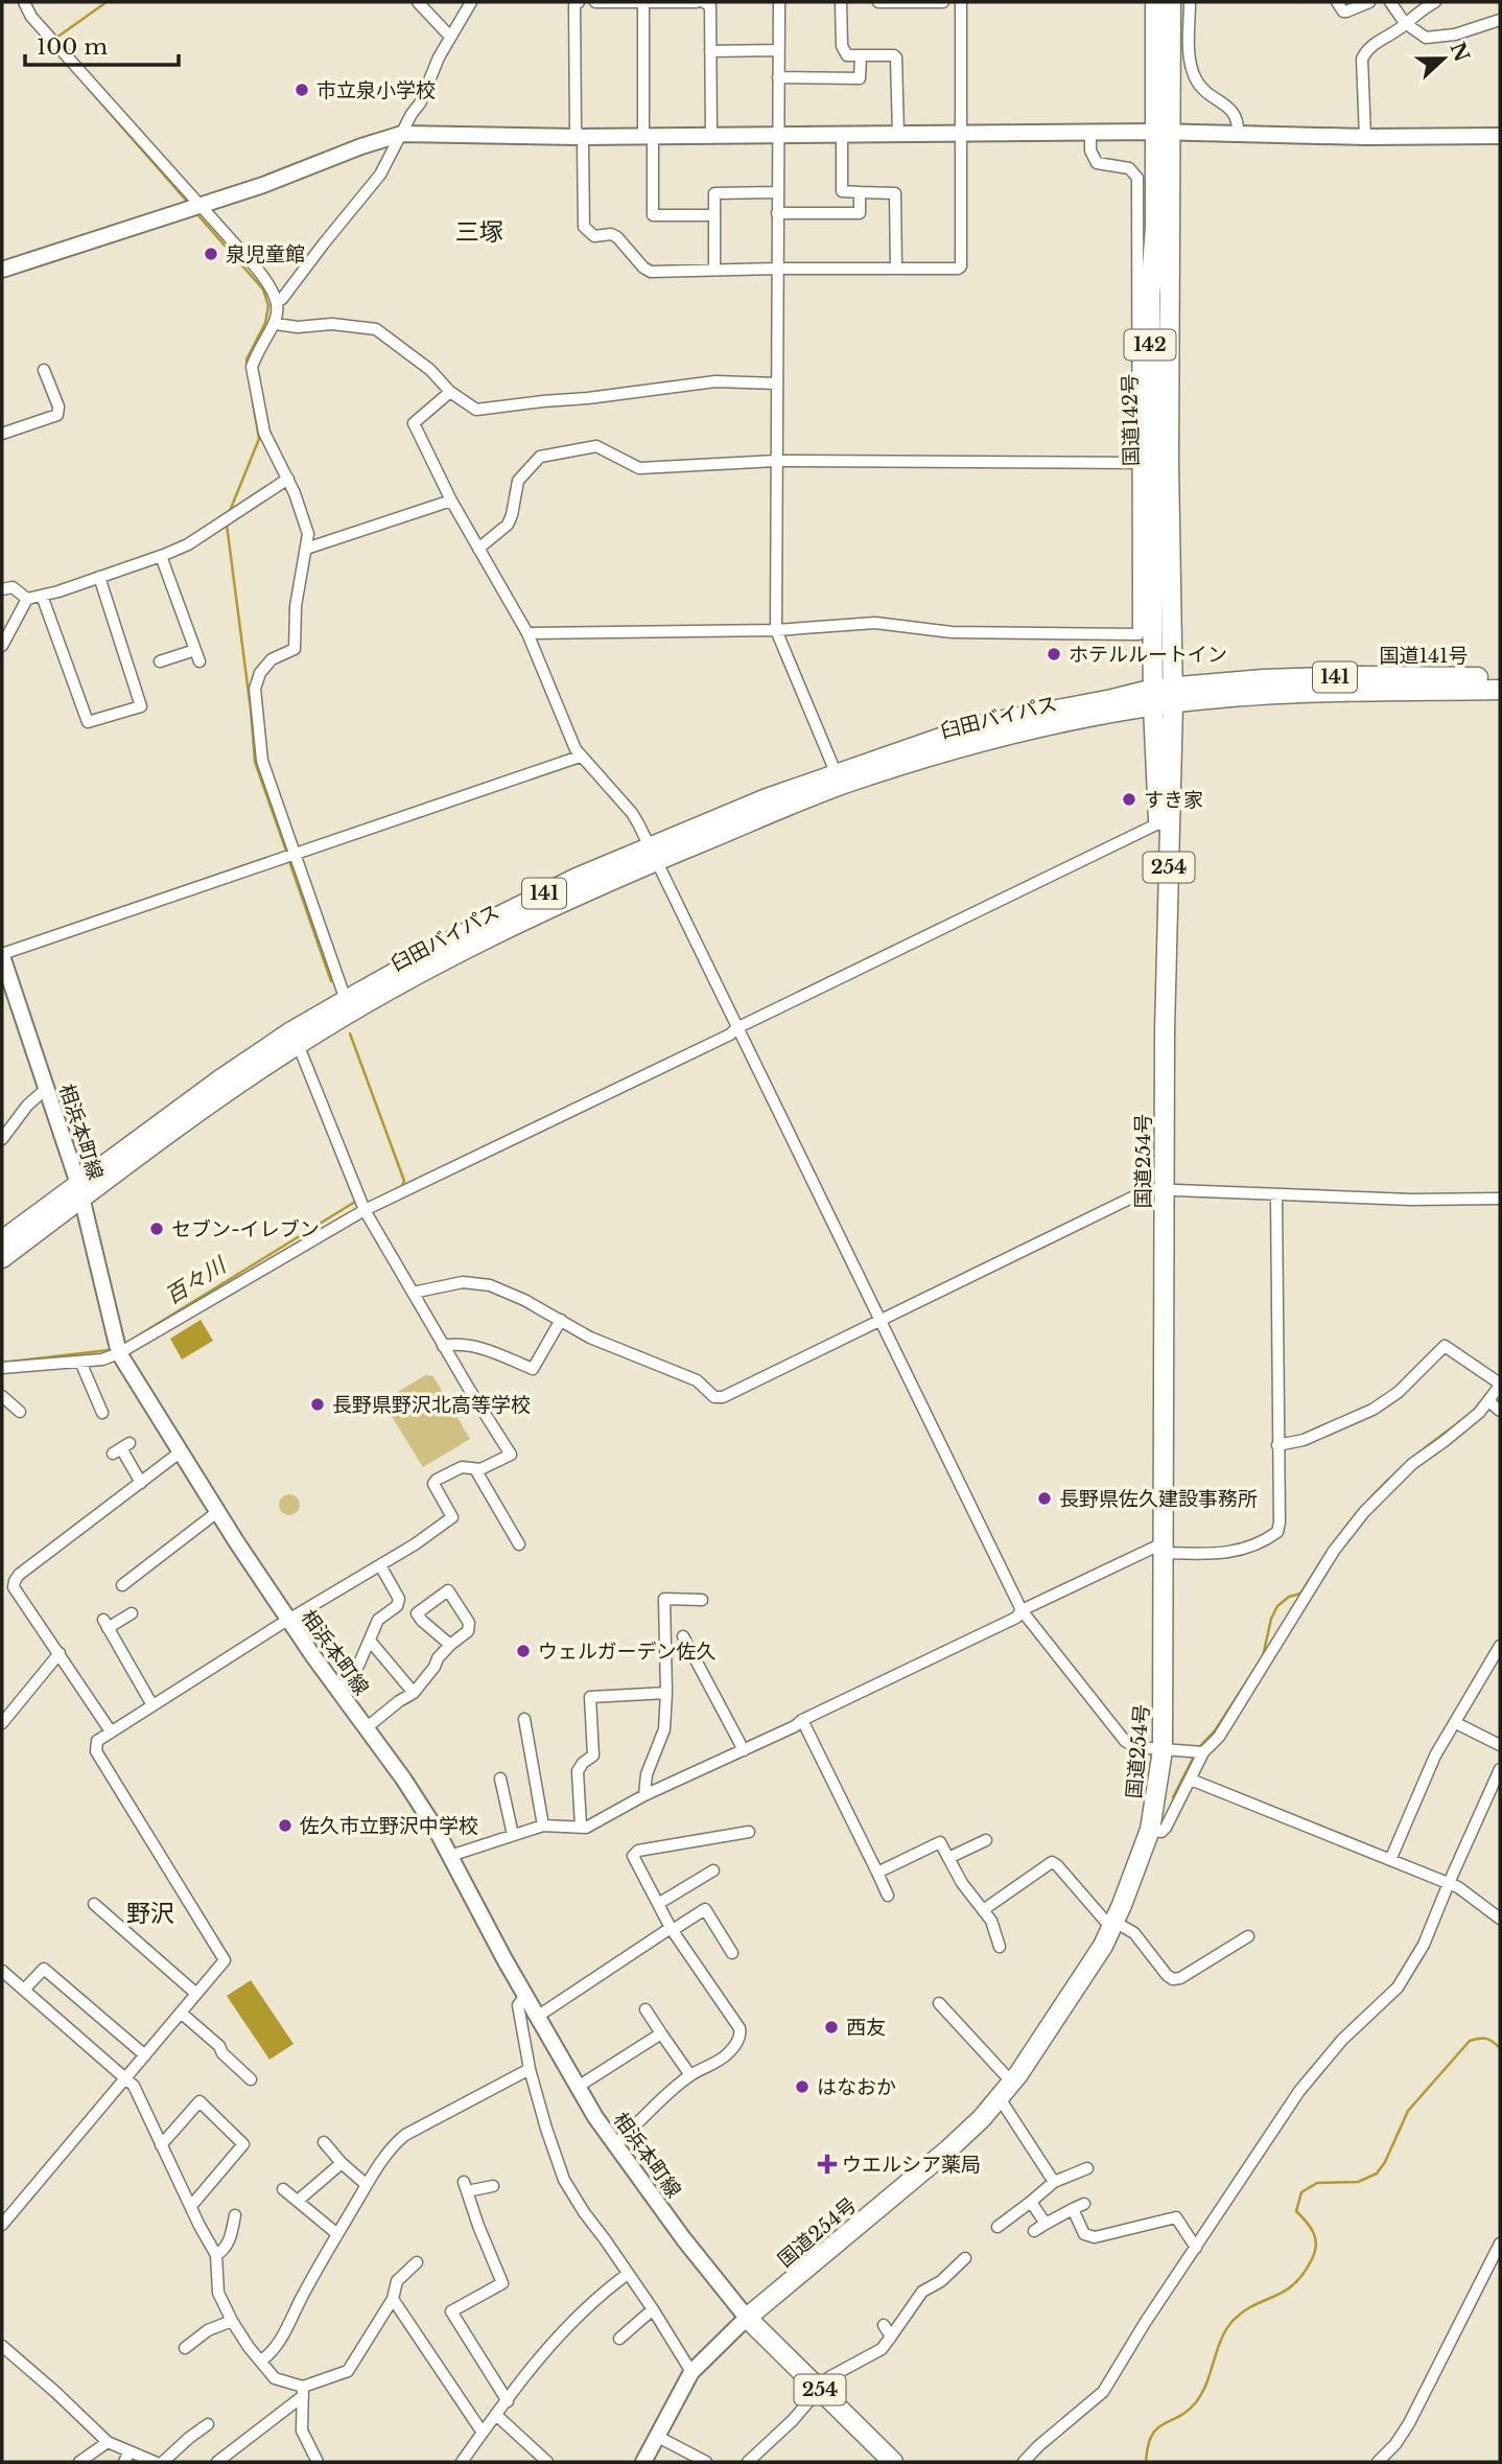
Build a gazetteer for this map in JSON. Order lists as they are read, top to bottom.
{
  "streets": {
    "highway": [
      "142",
      "国道142号",
      "国道141号",
      "141",
      "臼田バイパス",
      "254",
      "国道254号"
    ],
    "main road": ["相浜本町線"]
  },
  "crossings": [
    ["国道142号", "国道141号"],
    ["国道142号", "臼田バイパス"],
    ["国道142号", "国道254号"],
    ["国道141号", "臼田バイパス"],
    ["国道141号", "国道254号"],
    ["臼田バイパス", "相浜本町線"],
    ["臼田バイパス", "国道254号"],
    ["254", "相浜本町線"],
    ["254", "国道254号"],
    ["相浜本町線", "国道254号"]
  ],
  "districts": ["三塚", "野沢"],
  "water": ["百々川"],
  "places": {
    "other": [
      "市立泉小学校",
      "泉児童館",
      "ホテルルートイン",
      "すき家",
      "セブン-イレブン",
      "長野県野沢北高等学校",
      "長野県佐久建設事務所",
      "ウェルガーデン佐久",
      "佐久市立野沢中学校",
      "西友",
      "はなおか"
    ],
    "health": ["ウエルシア薬局"]
  },
  "scale_bar": "100 m",
  "north": "right"
}
